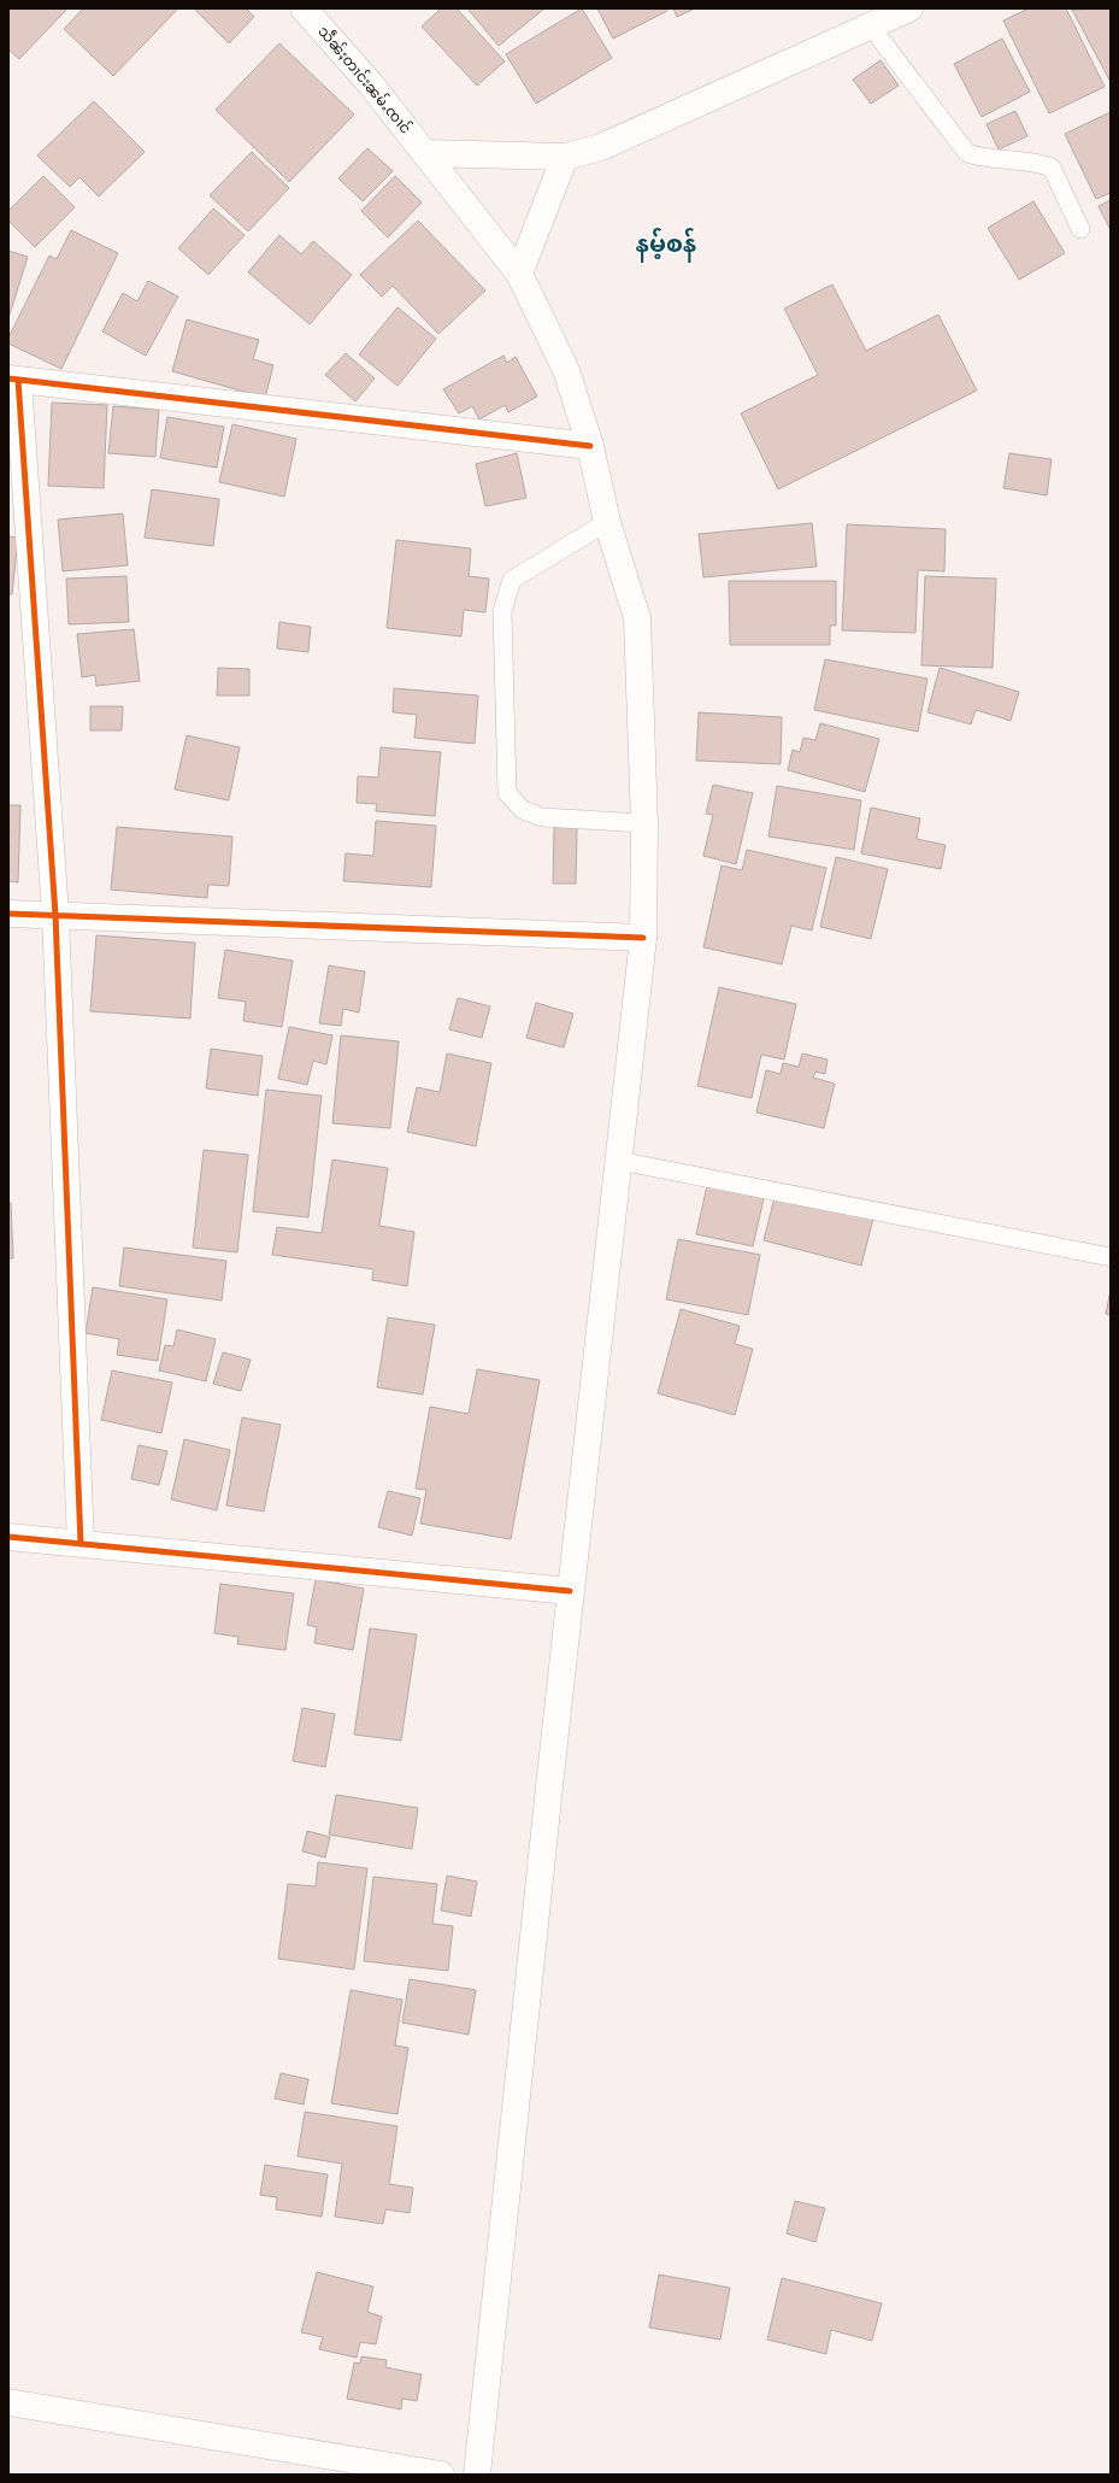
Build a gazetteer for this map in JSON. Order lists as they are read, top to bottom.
{
  "streets": {
    "main road": ["သဵၼ်ႈတၢင်းၼမ်ႉၸၢင်"]
  },
  "districts": ["နမ့်စန်"]
}
